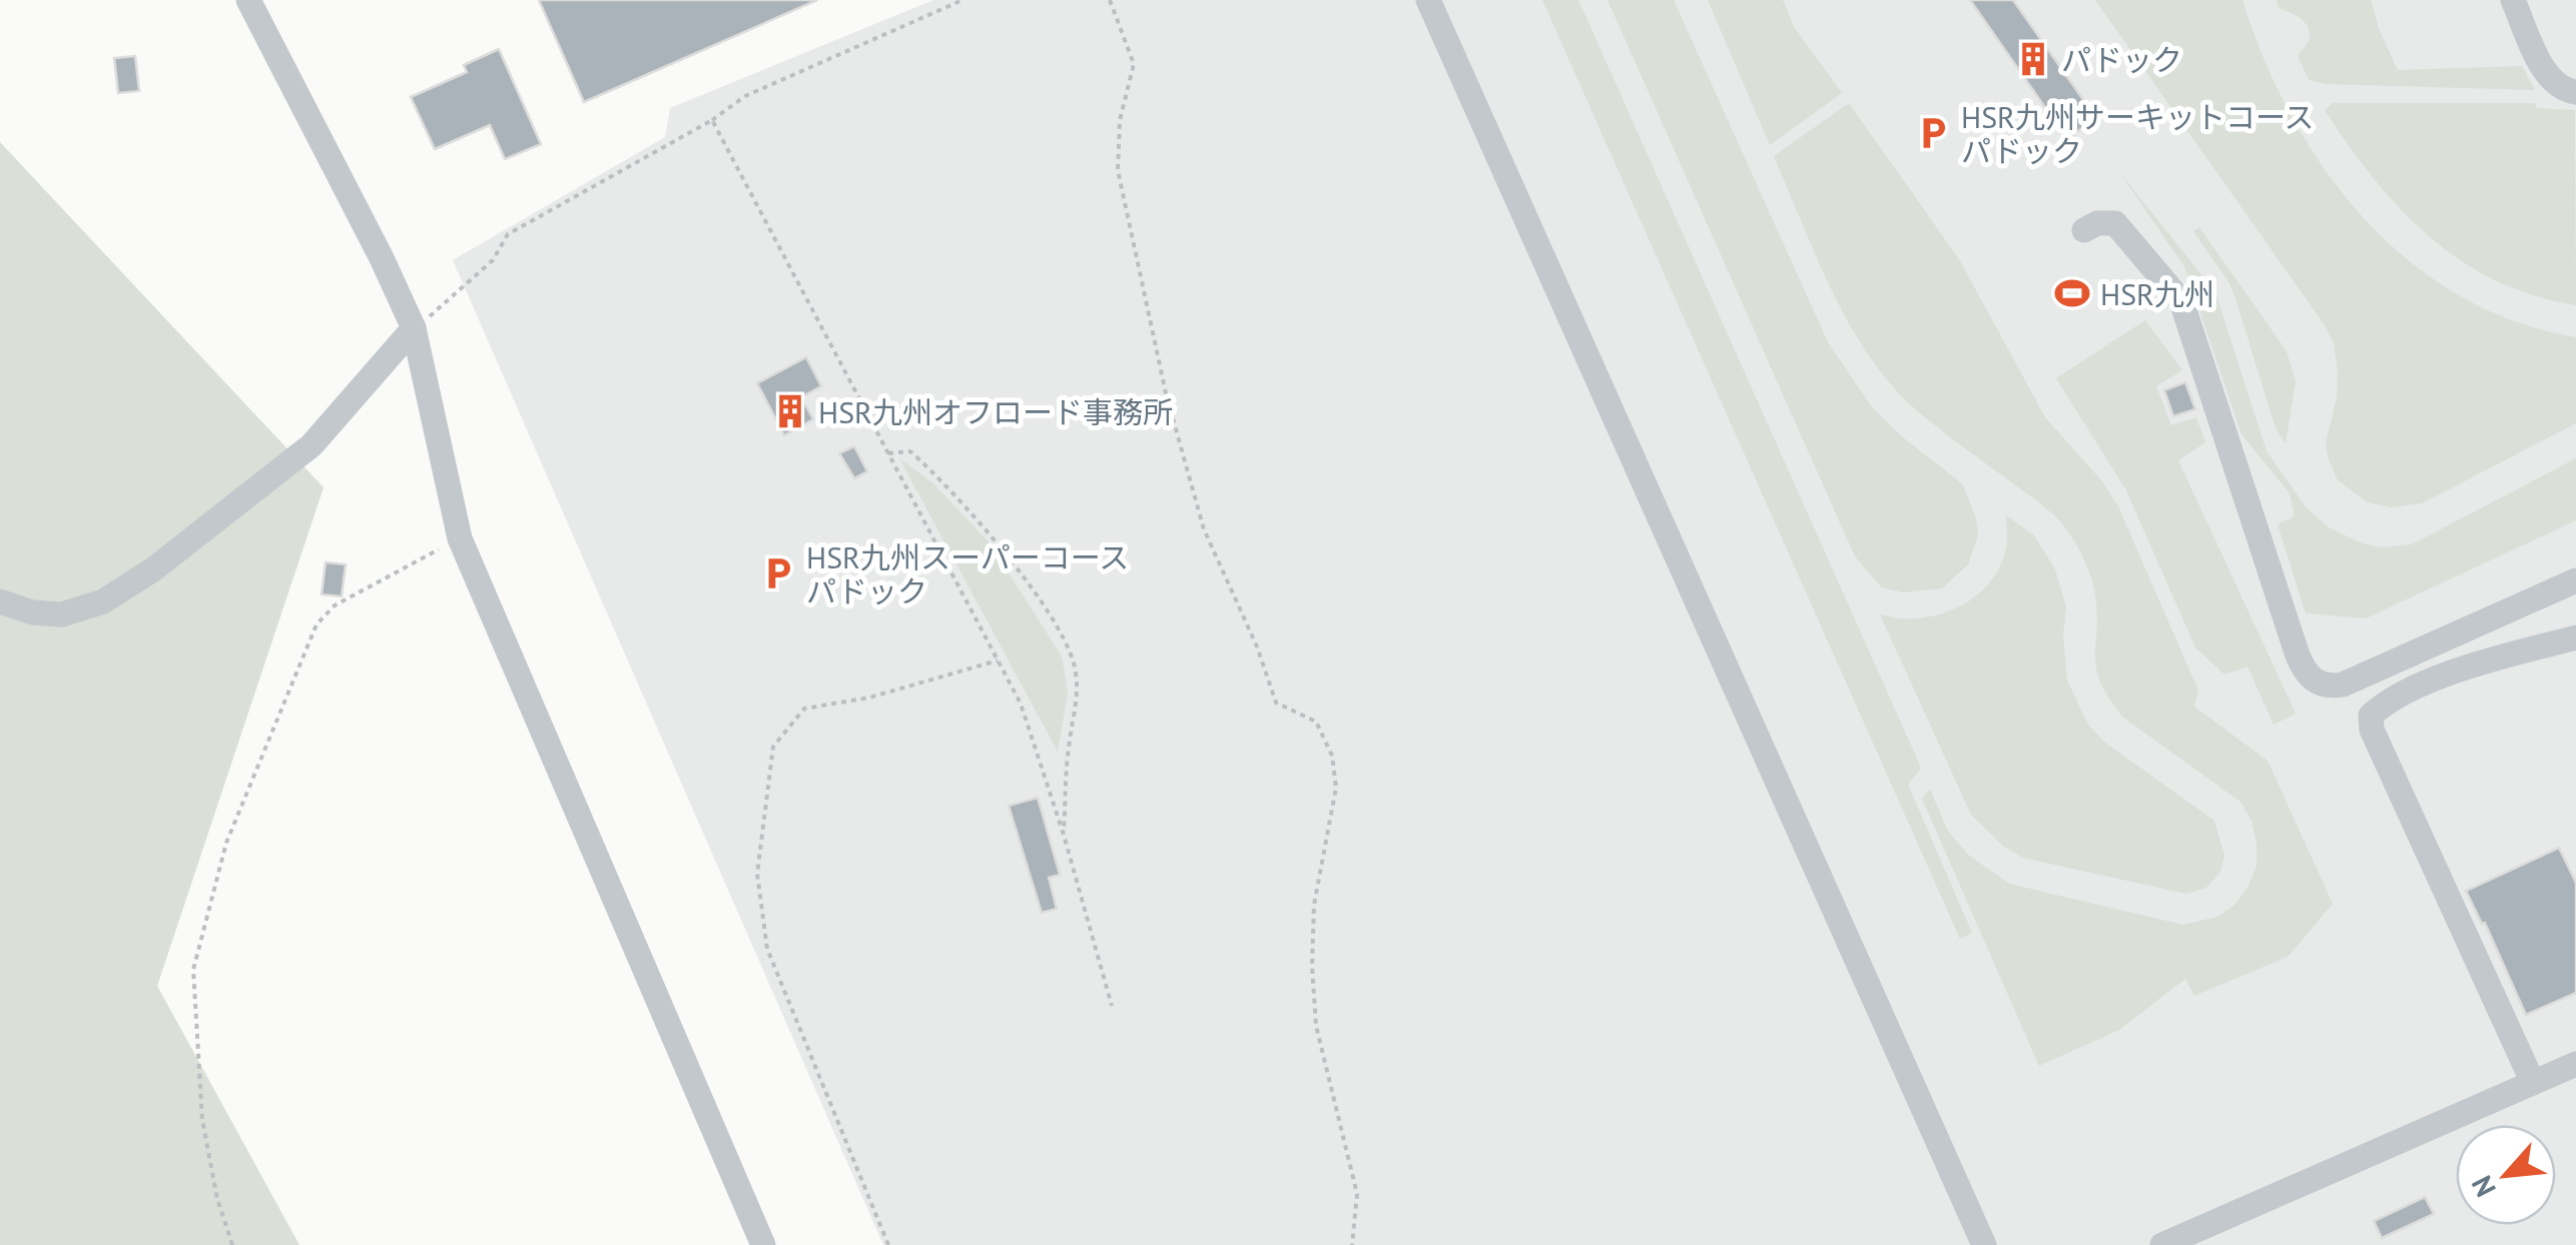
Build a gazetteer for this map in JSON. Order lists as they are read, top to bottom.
{
  "places": {
    "building": ["パドック", "HSR九州オフロード事務所"],
    "parking": ["HSR九州サーキットコース パドック", "HSR九州スーパーコース パドック"],
    "sports": ["HSR九州"]
  },
  "north": "bottom left"
}
